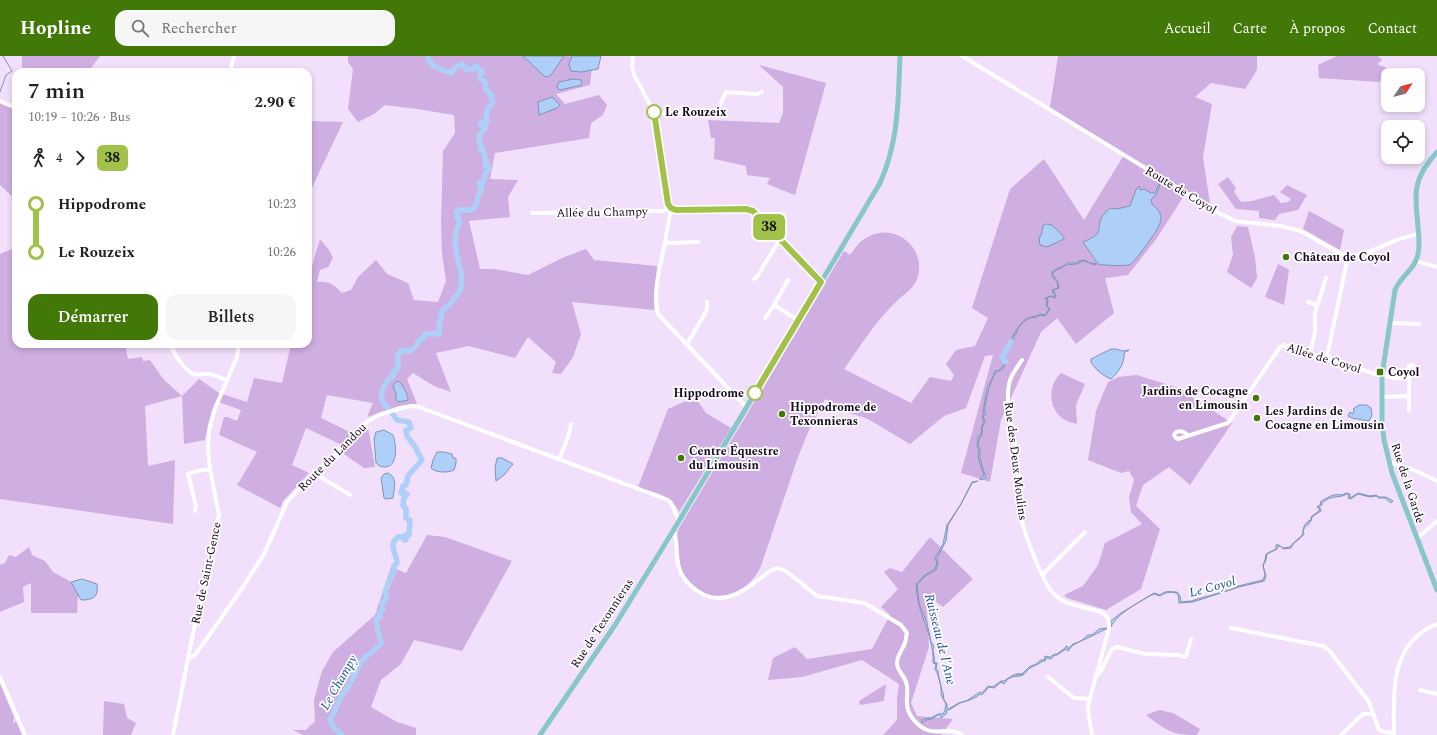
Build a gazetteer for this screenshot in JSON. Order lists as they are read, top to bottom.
{
  "streets": {
    "main road": ["Rue de la Garde", "Rue de Texonnieras"],
    "street": [
      "Route de Coyol",
      "Allée du Champy",
      "Allée de Coyol",
      "Route du Landou",
      "Rue des Deux Moulins",
      "Rue de Saint-Gence"
    ]
  },
  "crossings": [
    ["Allée du Champy", "Rue de Texonnieras"],
    ["Allée de Coyol", "Rue de la Garde"],
    ["Route du Landou", "Rue de Saint-Gence"],
    ["Route du Landou", "Rue de Texonnieras"]
  ],
  "water": ["Le Coyol", "Ruisseau de l'Ane", "Le Champy"],
  "places": {
    "other": [
      "Le Rouzeix",
      "Château de Coyol",
      "Hippodrome",
      "Jardins de Cocagne en Limousin",
      "Hippodrome de Texonnieras",
      "Les Jardins de Cocagne en Limousin",
      "Centre Équestre du Limousin"
    ],
    "transit": ["Coyol"]
  },
  "lines": ["bus line 38"],
  "north": "top right",
  "page": {
    "header": "Hopline",
    "search": "Rechercher",
    "nav": [
      "Accueil",
      "Carte",
      "À propos",
      "Contact"
    ],
    "on_map": "38",
    "heading": ["7 min", "10:19 – 10:26 · Bus", "2.90 €"],
    "legs": ["4", "38"],
    "list": [
      {
        "name": "Hippodrome",
        "value": "10:23"
      },
      {
        "name": "Le Rouzeix",
        "value": "10:26"
      }
    ],
    "buttons": ["Démarrer", "Billets"]
  }
}
